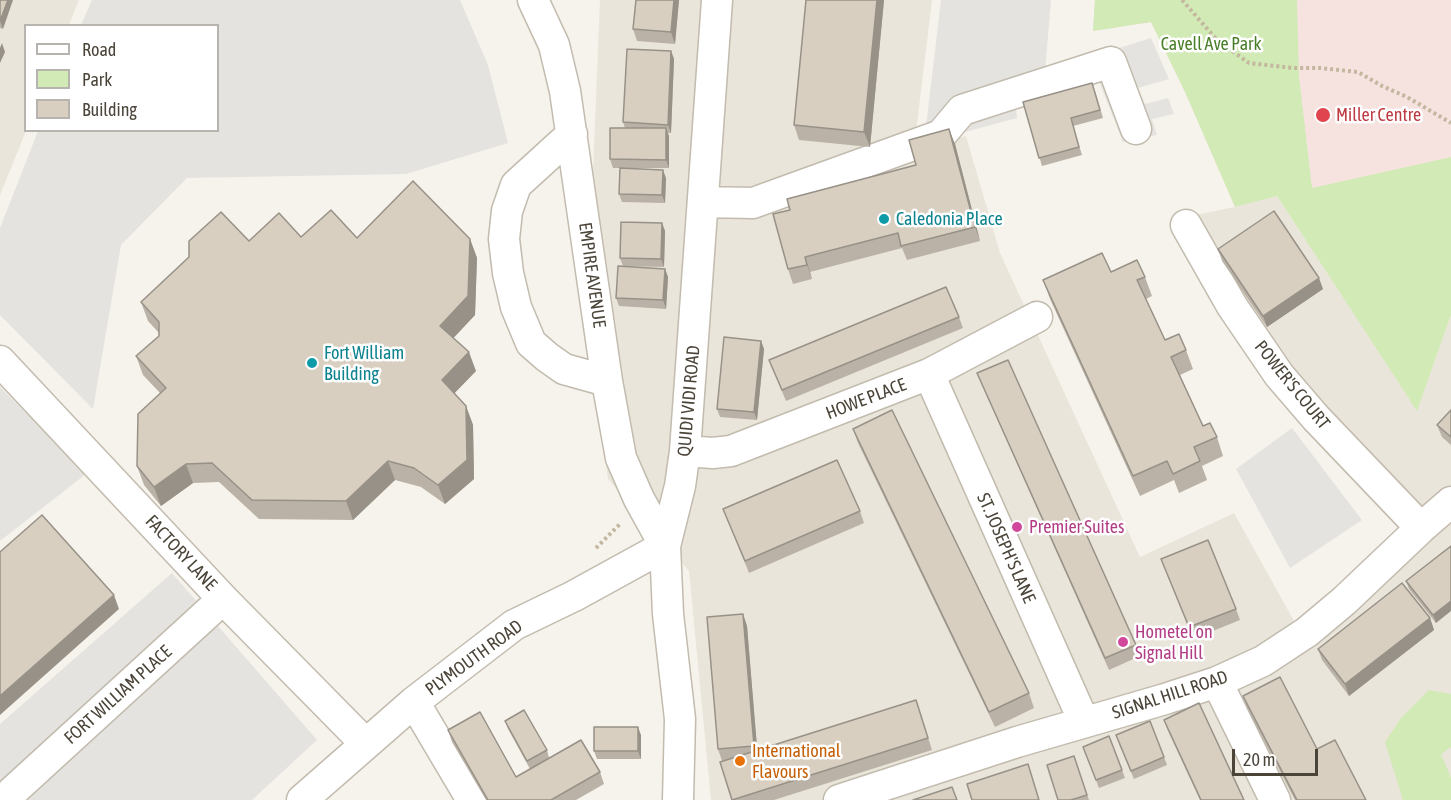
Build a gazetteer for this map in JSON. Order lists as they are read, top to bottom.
{
  "streets": {
    "street": [
      "EMPIRE AVENUE",
      "POWER'S COURT",
      "HOWE PLACE",
      "QUIDI VIDI ROAD",
      "ST. JOSEPH'S LANE",
      "FACTORY LANE",
      "PLYMOUTH ROAD",
      "FORT WILLIAM PLACE",
      "SIGNAL HILL ROAD"
    ]
  },
  "crossings": [
    ["EMPIRE AVENUE", "QUIDI VIDI ROAD"],
    ["EMPIRE AVENUE", "PLYMOUTH ROAD"],
    ["POWER'S COURT", "SIGNAL HILL ROAD"],
    ["HOWE PLACE", "QUIDI VIDI ROAD"],
    ["HOWE PLACE", "ST. JOSEPH'S LANE"],
    ["QUIDI VIDI ROAD", "PLYMOUTH ROAD"],
    ["ST. JOSEPH'S LANE", "SIGNAL HILL ROAD"],
    ["FACTORY LANE", "PLYMOUTH ROAD"],
    ["FACTORY LANE", "FORT WILLIAM PLACE"]
  ],
  "parks": ["Cavell Ave Park"],
  "places": [
    "Miller Centre",
    "Caledonia Place",
    "Fort William Building",
    "Premier Suites",
    "Hometel on Signal Hill",
    "International Flavours"
  ],
  "legend": ["Road", "Park", "Building"],
  "scale_bar": "20 m"
}
